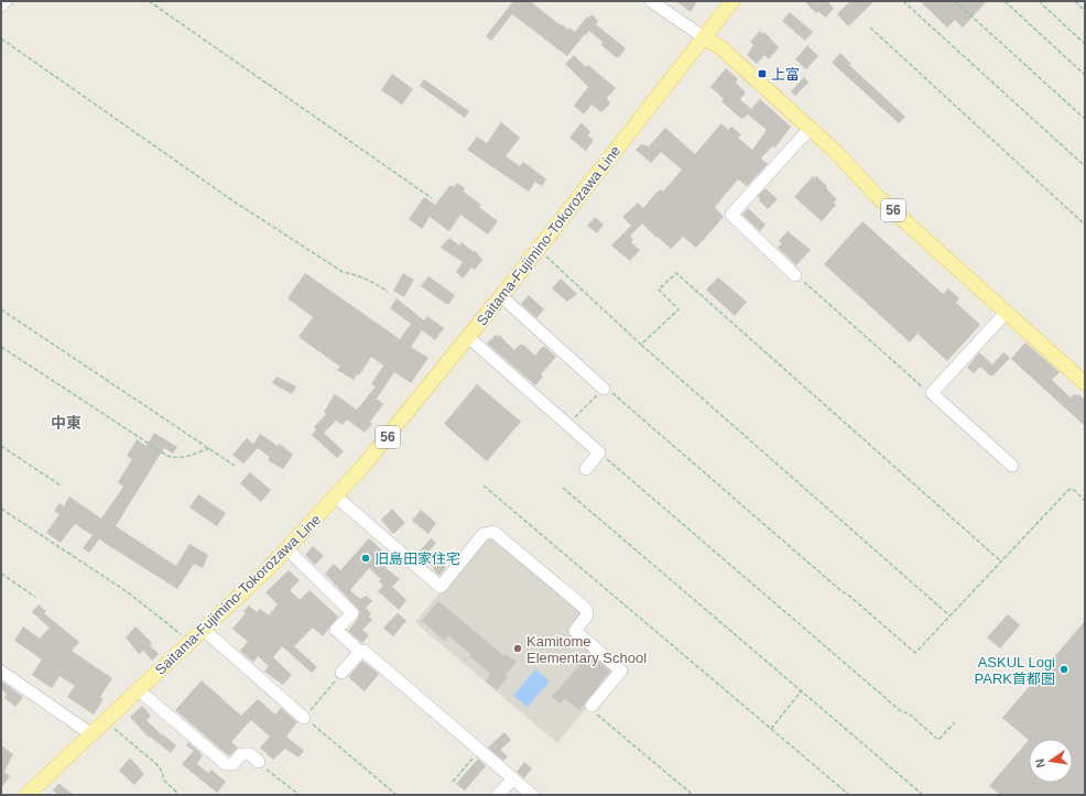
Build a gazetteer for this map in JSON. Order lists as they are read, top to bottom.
{
  "streets": {
    "main road": ["56", "Saitama-Fujimino-Tokorozawa Line"]
  },
  "crossings": [
    ["56", "Saitama-Fujimino-Tokorozawa Line"]
  ],
  "districts": ["中東"],
  "places": {
    "transit": ["上富"],
    "other": ["旧島田家住宅", "Kamitome Elementary School", "ASKUL Logi PARK首都圏"]
  },
  "north": "left"
}
